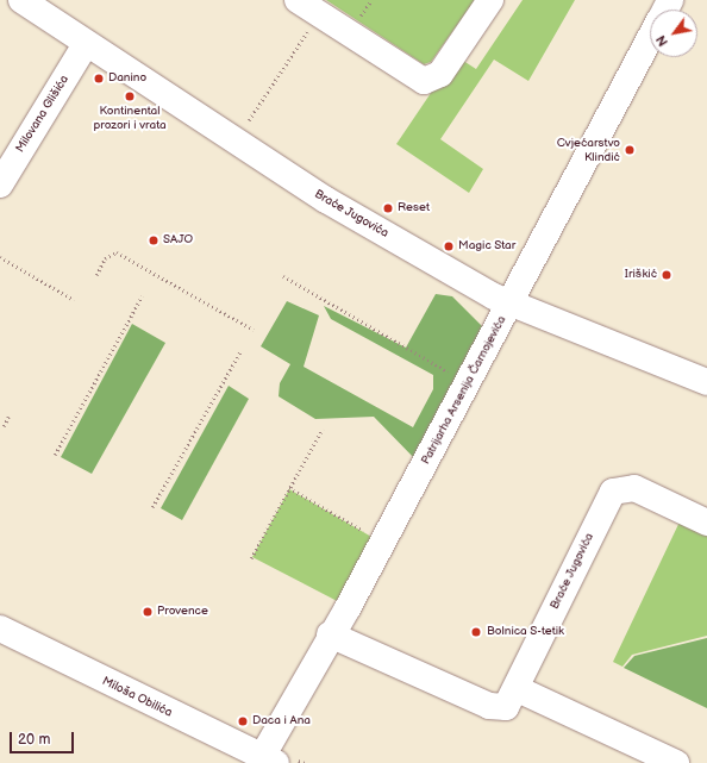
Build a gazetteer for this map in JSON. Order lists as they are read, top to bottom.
{
  "streets": {
    "street": [
      "Milovana Glišića",
      "Braće Jugovića",
      "Patrijarha Arsenija Čarnojevića",
      "Miloša Obilića"
    ]
  },
  "crossings": [
    ["Milovana Glišića", "Braće Jugovića"],
    ["Braće Jugovića", "Patrijarha Arsenija Čarnojevića"],
    ["Patrijarha Arsenija Čarnojevića", "Miloša Obilića"]
  ],
  "places": [
    "Danino",
    "Kontinental prozori i vrata",
    "Cvjećarstvo Klindić",
    "Reset",
    "SAJO",
    "Magic Star",
    "Iriškić",
    "Provence",
    "Bolnica S-tetik",
    "Daca i Ana"
  ],
  "scale_bar": "20 m",
  "north": "bottom left"
}
